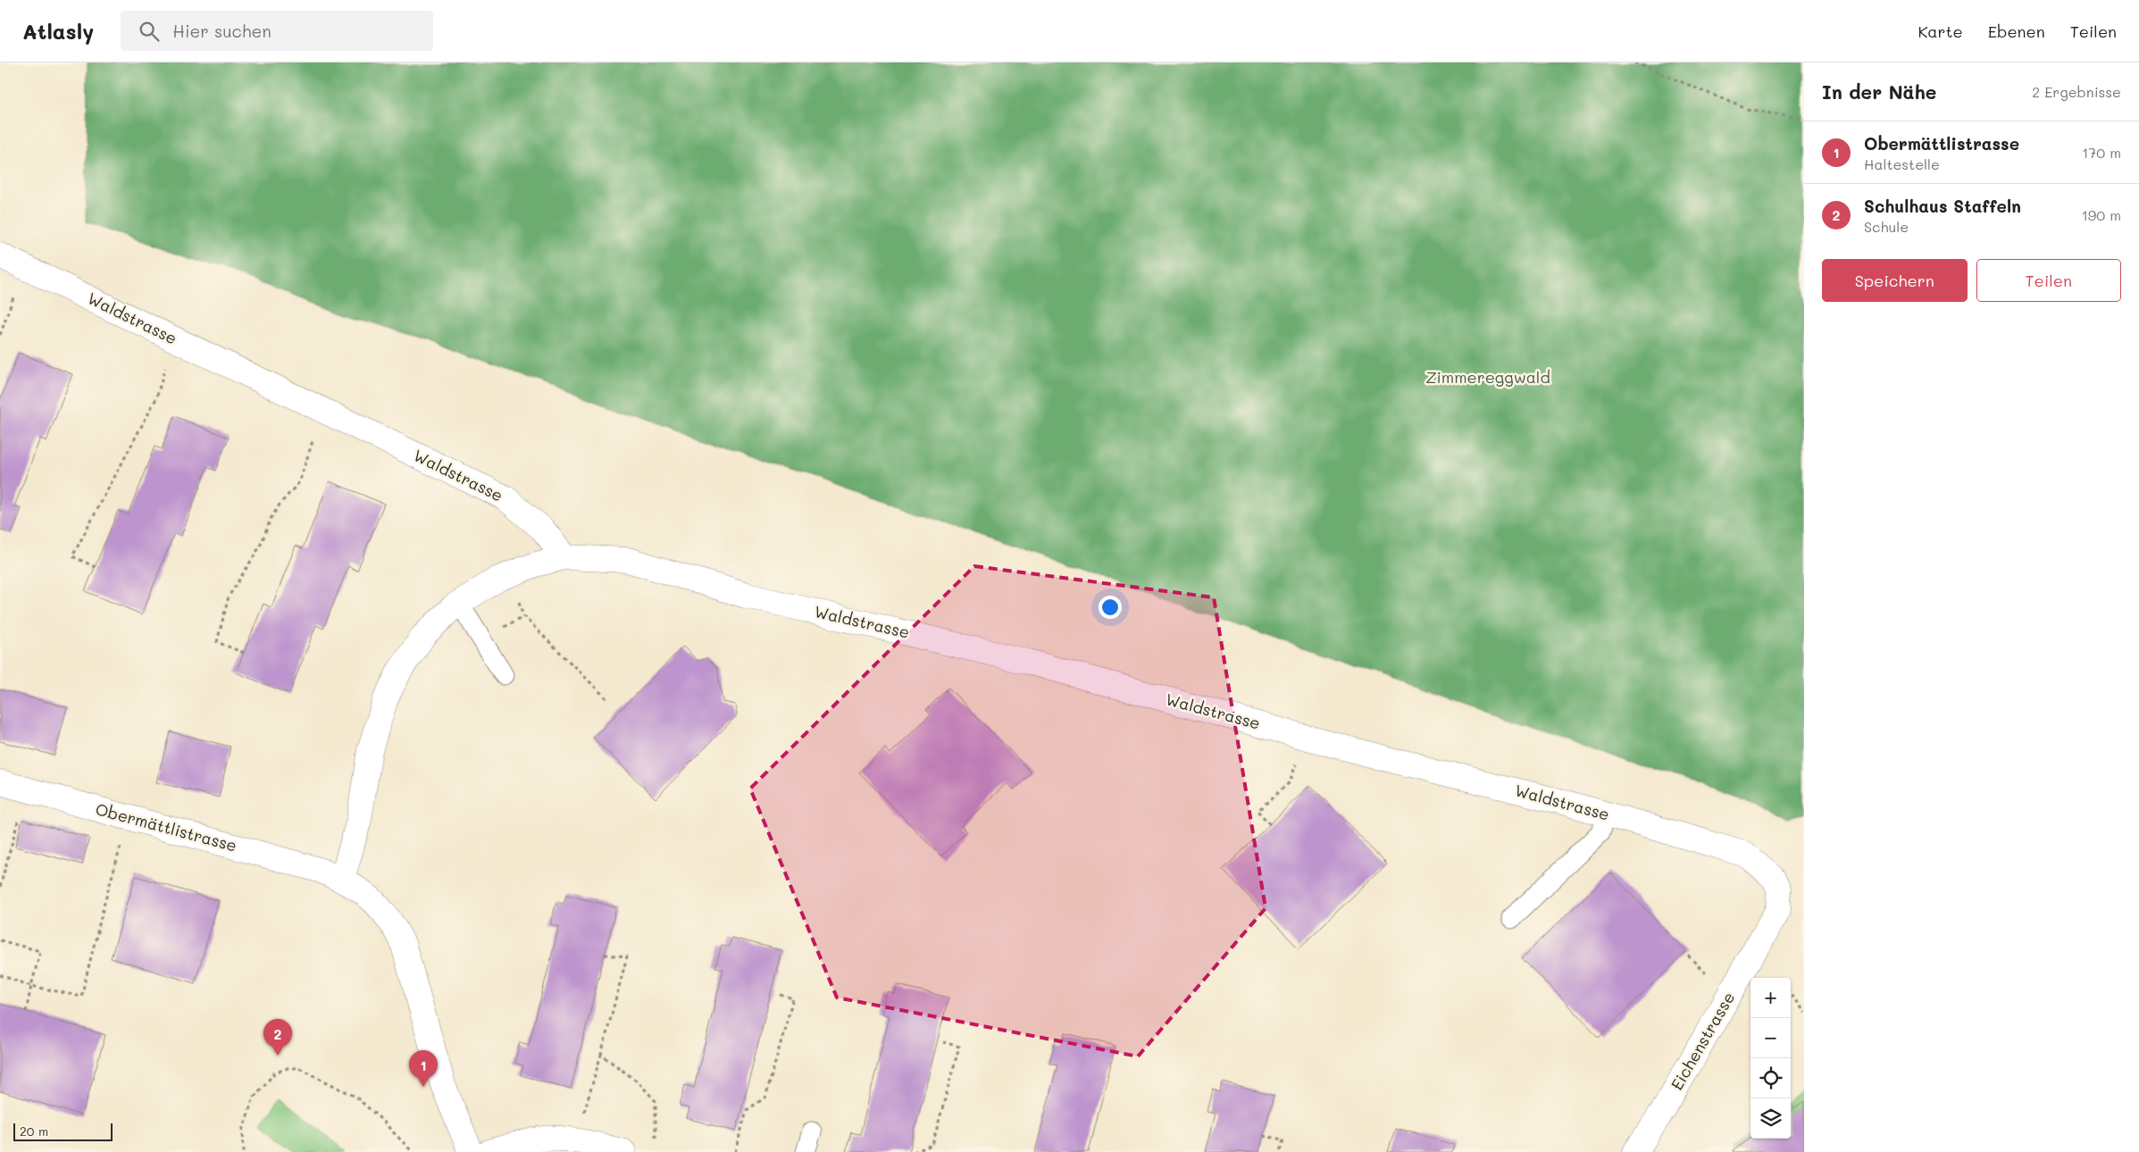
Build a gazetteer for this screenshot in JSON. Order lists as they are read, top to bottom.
{
  "streets": {
    "street": ["Waldstrasse", "Obermättlistrasse", "Eichenstrasse"]
  },
  "crossings": [
    ["Waldstrasse", "Eichenstrasse"]
  ],
  "parks": ["Zimmereggwald"],
  "scale_bar": "20 m",
  "page": {
    "header": "Atlasly",
    "search": "Hier suchen",
    "nav": ["Karte", "Ebenen", "Teilen"],
    "heading": ["In der Nähe", "2 Ergebnisse"],
    "list": [
      {
        "mark": "1",
        "name": "Obermättlistrasse",
        "note": "Haltestelle",
        "value": "170 m"
      },
      {
        "mark": "2",
        "name": "Schulhaus Staffeln",
        "note": "Schule",
        "value": "190 m"
      }
    ],
    "buttons": ["Speichern", "Teilen"],
    "map_buttons": ["+", "−"],
    "pins": ["2", "1"],
    "scale": "20 m"
  }
}
